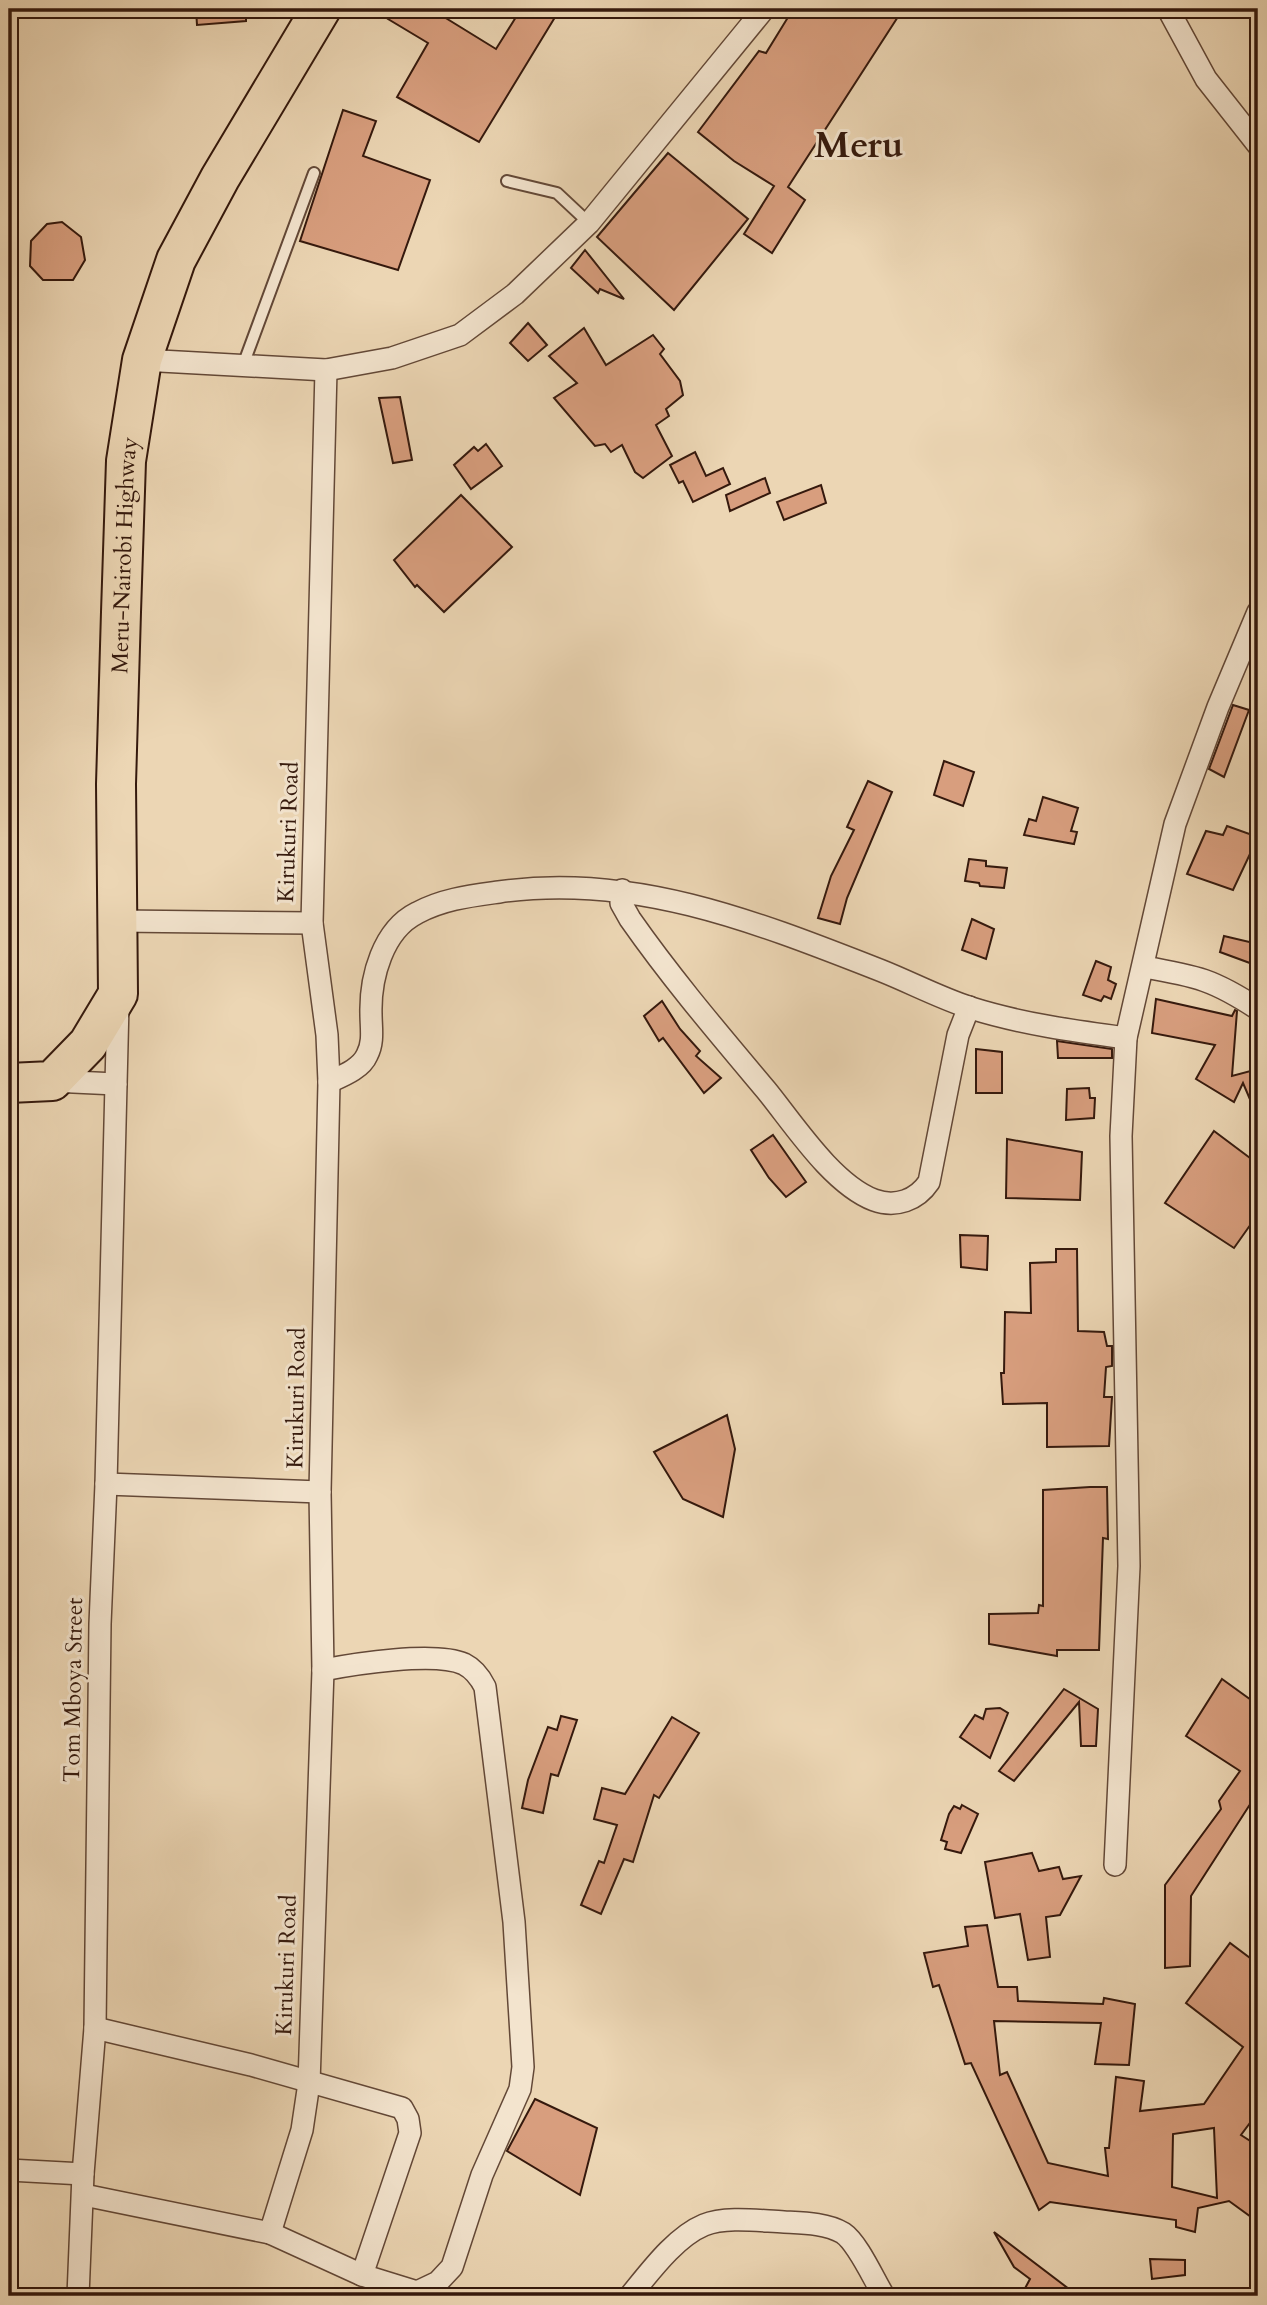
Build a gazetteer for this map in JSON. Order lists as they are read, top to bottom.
{
  "streets": {
    "highway": ["Meru-Nairobi Highway"],
    "street": ["Kirukuri Road", "Tom Mboya Street"]
  },
  "crossings": [
    ["Meru-Nairobi Highway", "Tom Mboya Street"]
  ],
  "districts": ["Meru"]
}
